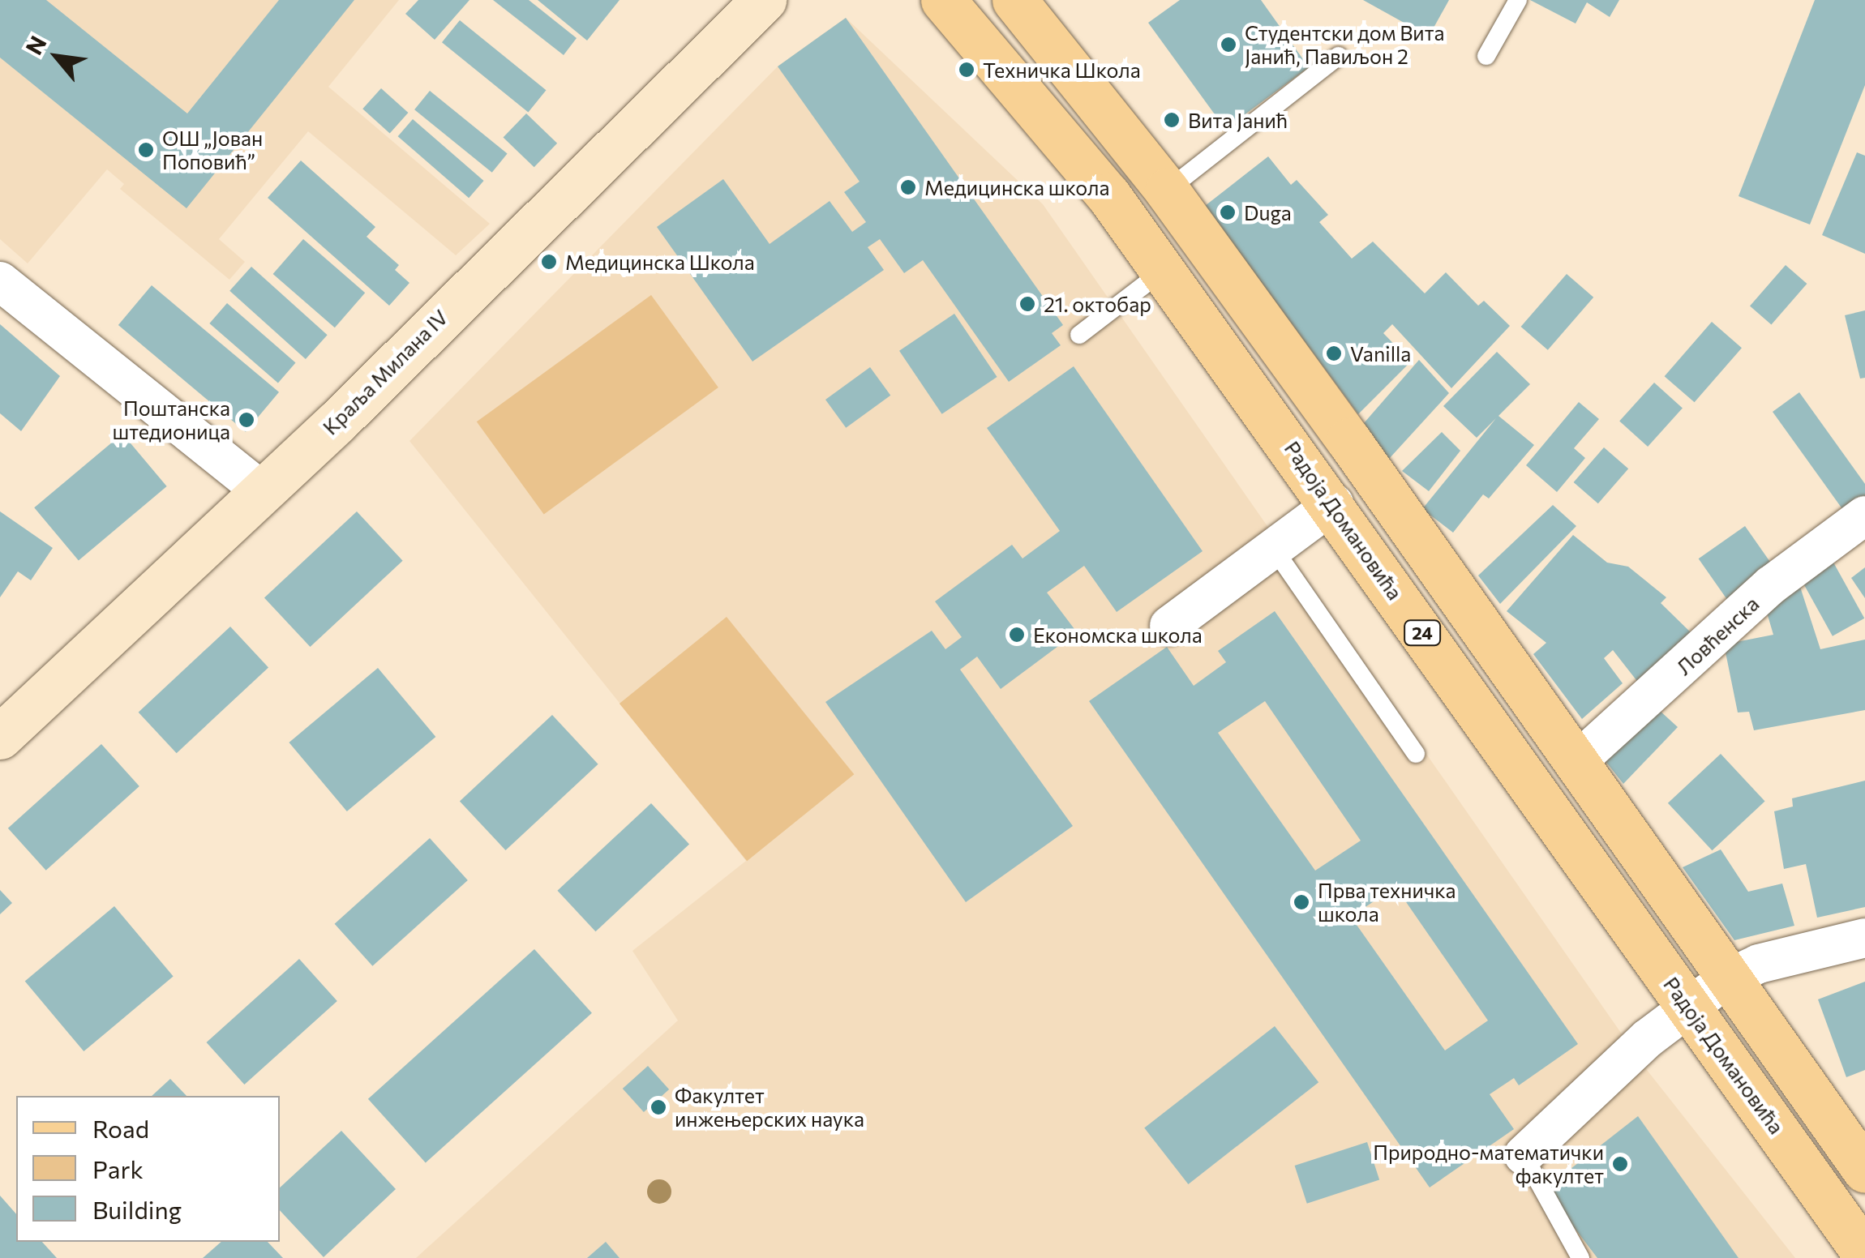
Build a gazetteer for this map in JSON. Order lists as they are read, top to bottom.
{
  "streets": {
    "main road": ["Краља Милана IV", "Радоја Домановића", "24"],
    "street": ["Ловћенска"]
  },
  "crossings": [
    ["24", "Ловћенска"]
  ],
  "places": [
    "Студентски дом Вита Јанић, Павиљон 2",
    "Техничка Школа",
    "Вита Јанић",
    "ОШ „Јован Поповић”",
    "Медицинска школа",
    "Duga",
    "Медицинска Школа",
    "21. октобар",
    "Vanilla",
    "Поштанска штедионица",
    "Економска школа",
    "Прва техничка школа",
    "Факултет инжењерских наука",
    "Природно-математички факултет"
  ],
  "legend": ["Road", "Park", "Building"],
  "north": "top left"
}
